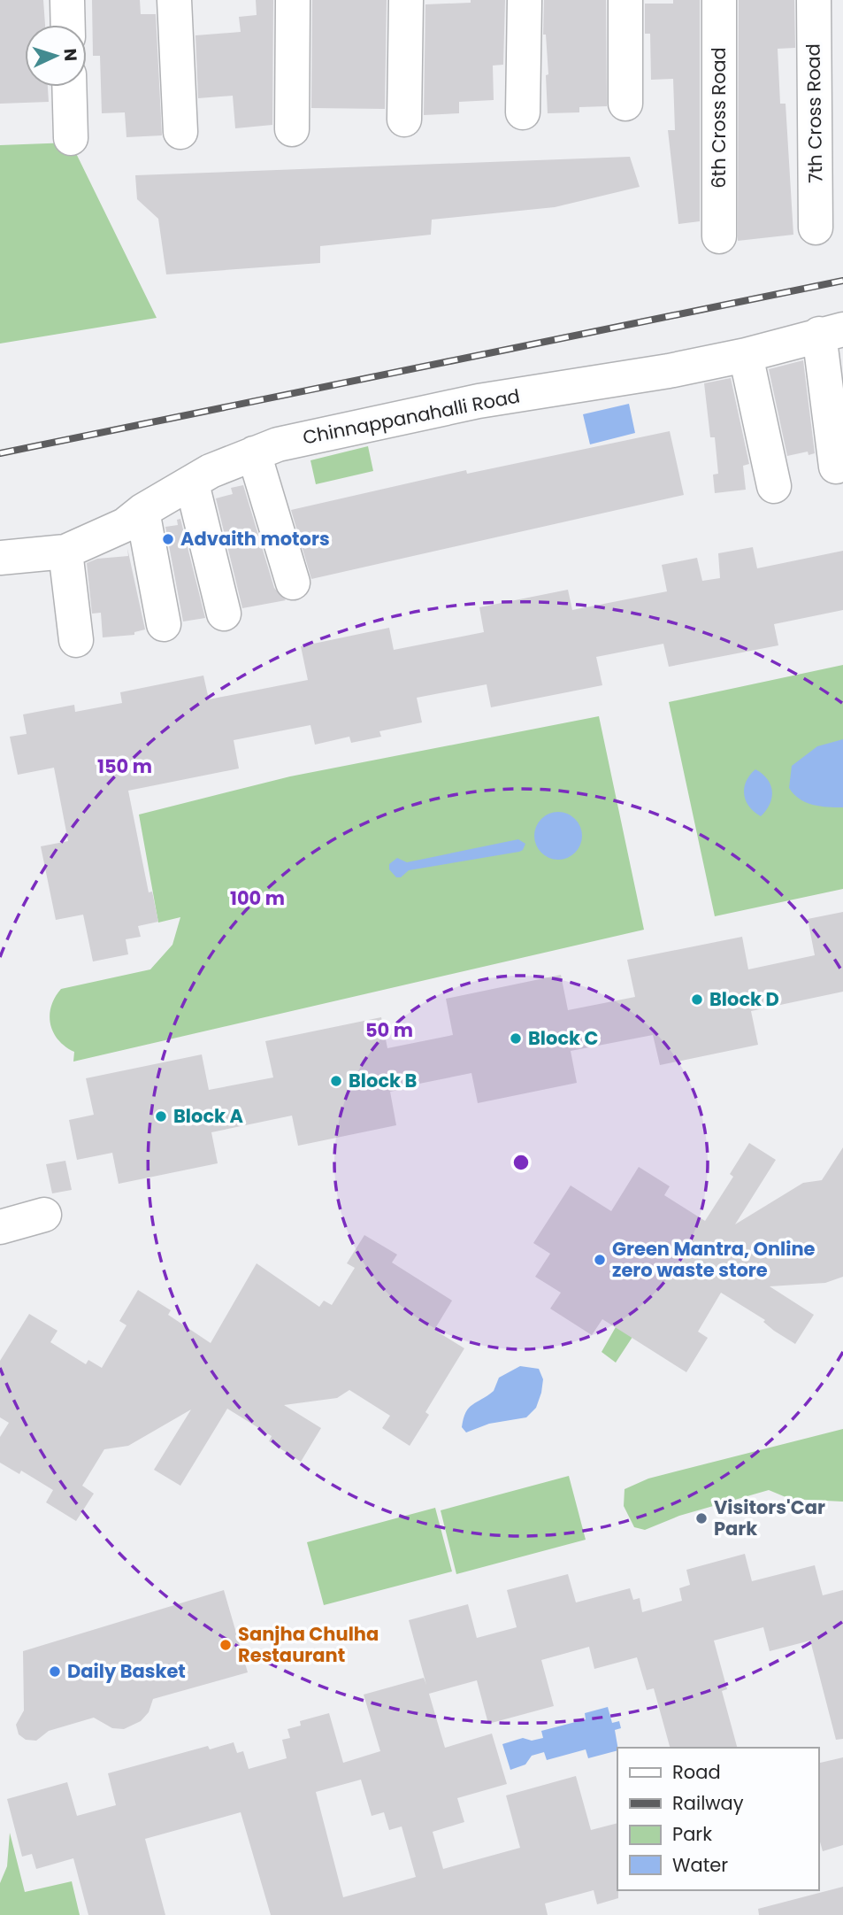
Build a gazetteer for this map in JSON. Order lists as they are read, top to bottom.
{
  "streets": {
    "street": ["7th Cross Road", "6th Cross Road", "Chinnappanahalli Road"]
  },
  "places": [
    "Advaith motors",
    "Block D",
    "Block C",
    "Block B",
    "Block A",
    "Green Mantra, Online zero waste store",
    "Visitors'Car Park",
    "Sanjha Chulha Restaurant",
    "Daily Basket"
  ],
  "legend": [
    "Road",
    "Railway",
    "Park",
    "Water"
  ],
  "north": "right",
  "rings": ["150 m", "100 m", "50 m"]
}
